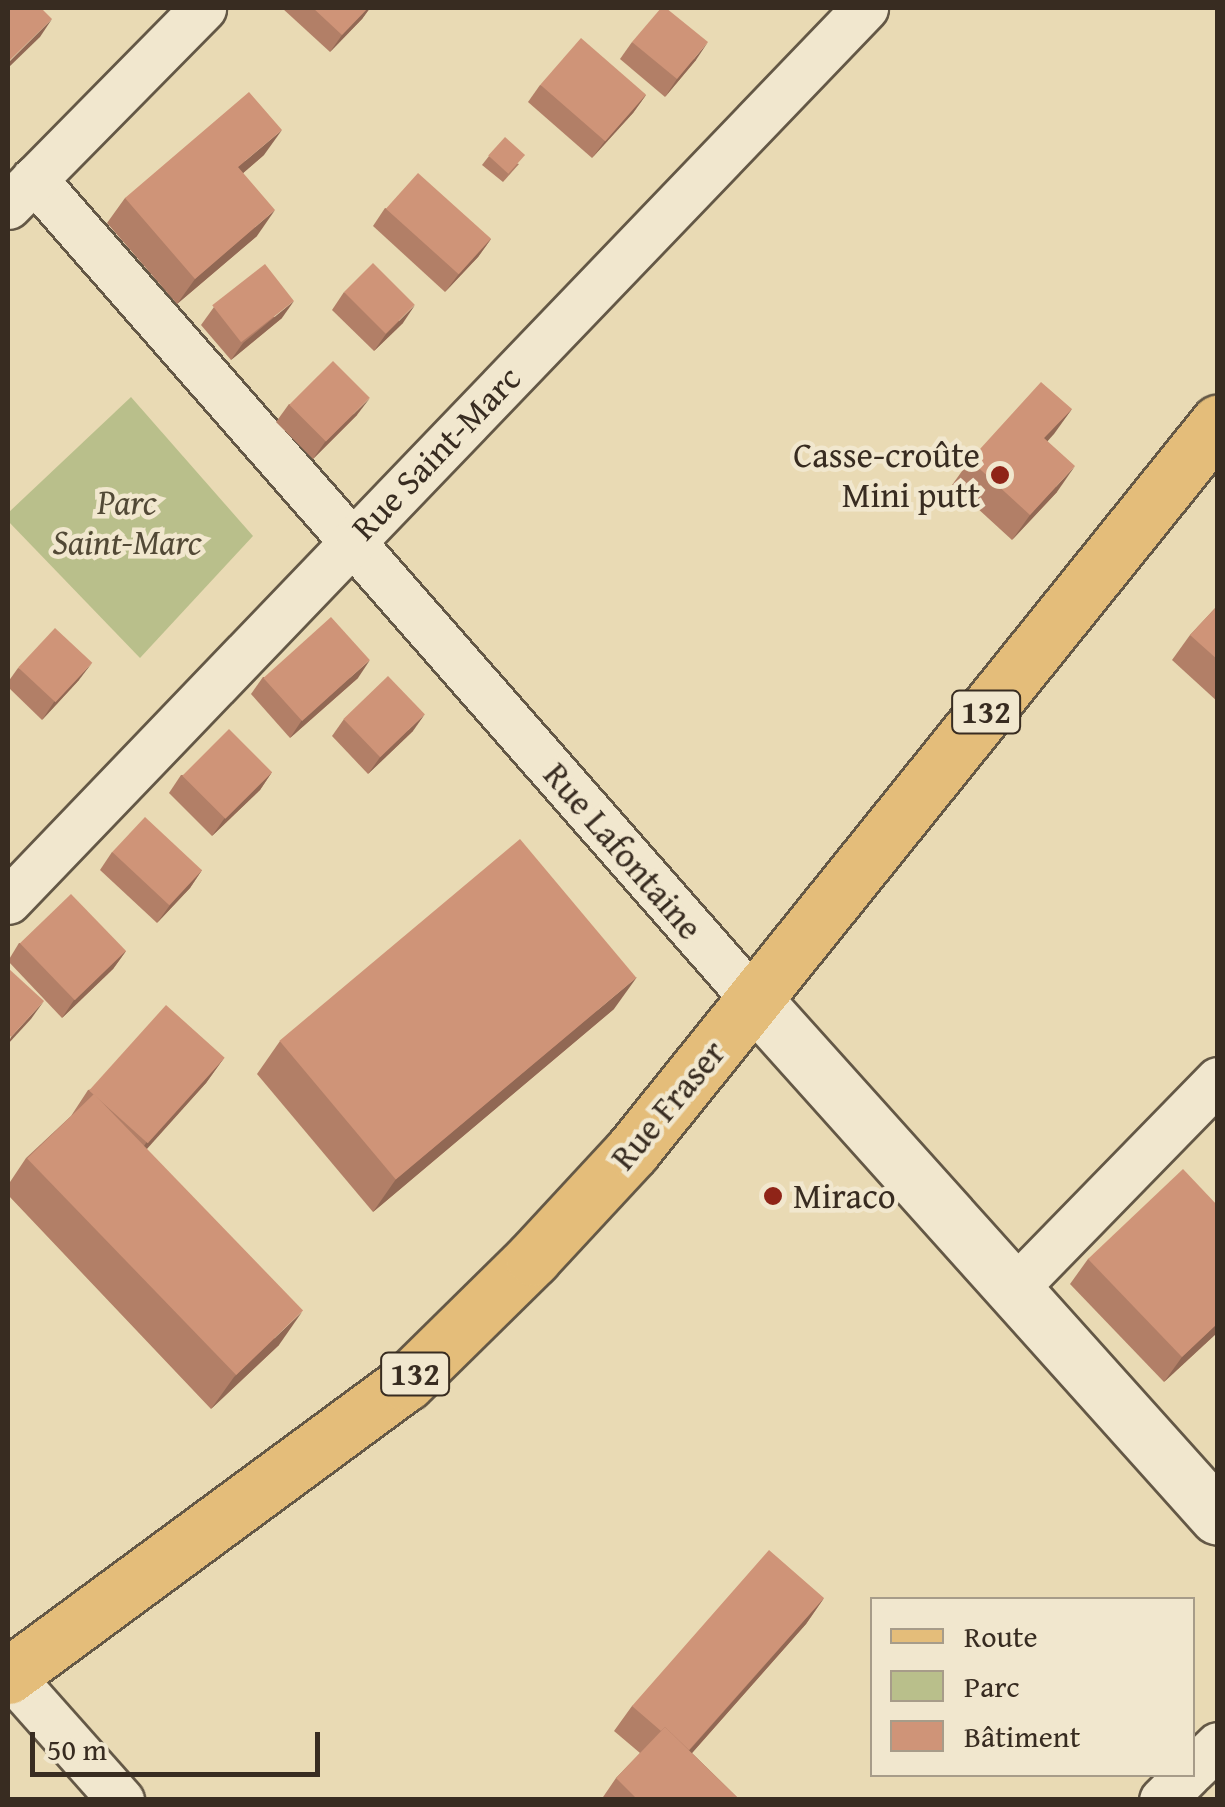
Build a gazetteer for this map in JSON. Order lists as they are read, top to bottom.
{
  "streets": {
    "main road": ["132", "Rue Lafontaine", "Rue Fraser"],
    "street": ["Rue Saint-Marc"]
  },
  "crossings": [
    ["Rue Saint-Marc", "Rue Lafontaine"],
    ["Rue Lafontaine", "Rue Fraser"]
  ],
  "parks": ["Parc Saint-Marc"],
  "places": ["Casse-croûte Mini putt", "Miraco"],
  "legend": ["Route", "Parc", "Bâtiment"],
  "scale_bar": "50 m"
}
